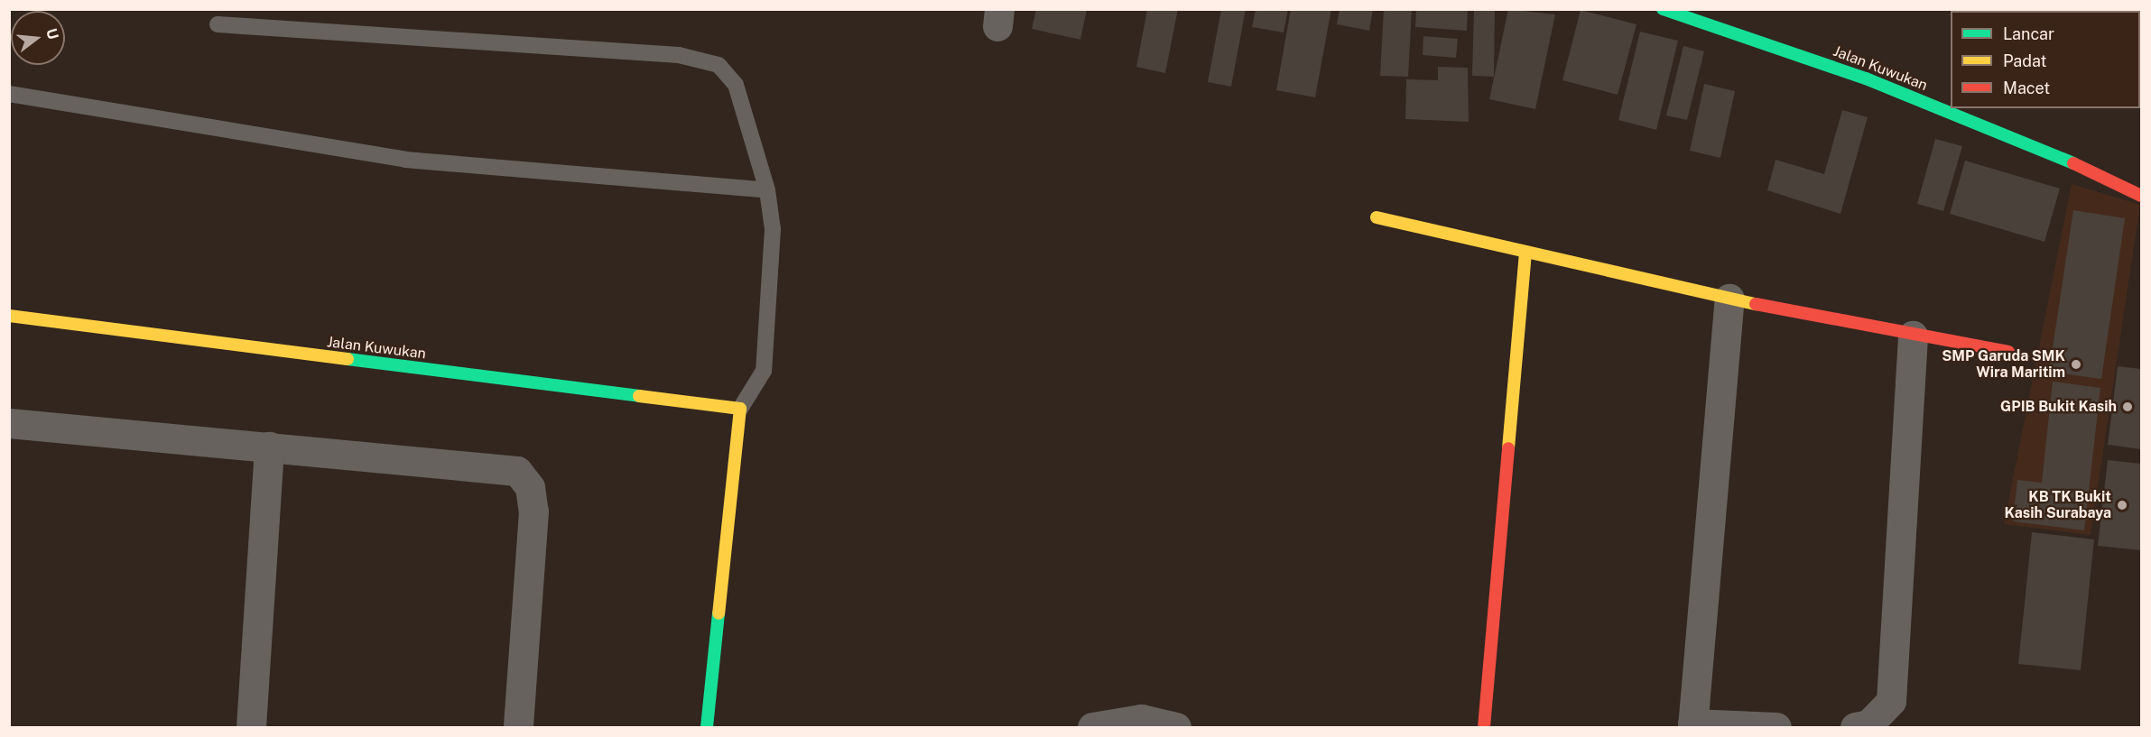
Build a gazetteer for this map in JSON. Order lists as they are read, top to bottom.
{
  "streets": {
    "street": ["Jalan Kuwukan"]
  },
  "places": ["SMP Garuda SMK Wira Maritim", "GPIB Bukit Kasih", "KB TK Bukit Kasih Surabaya"],
  "legend": ["Lancar", "Padat", "Macet"],
  "north": "right"
}
